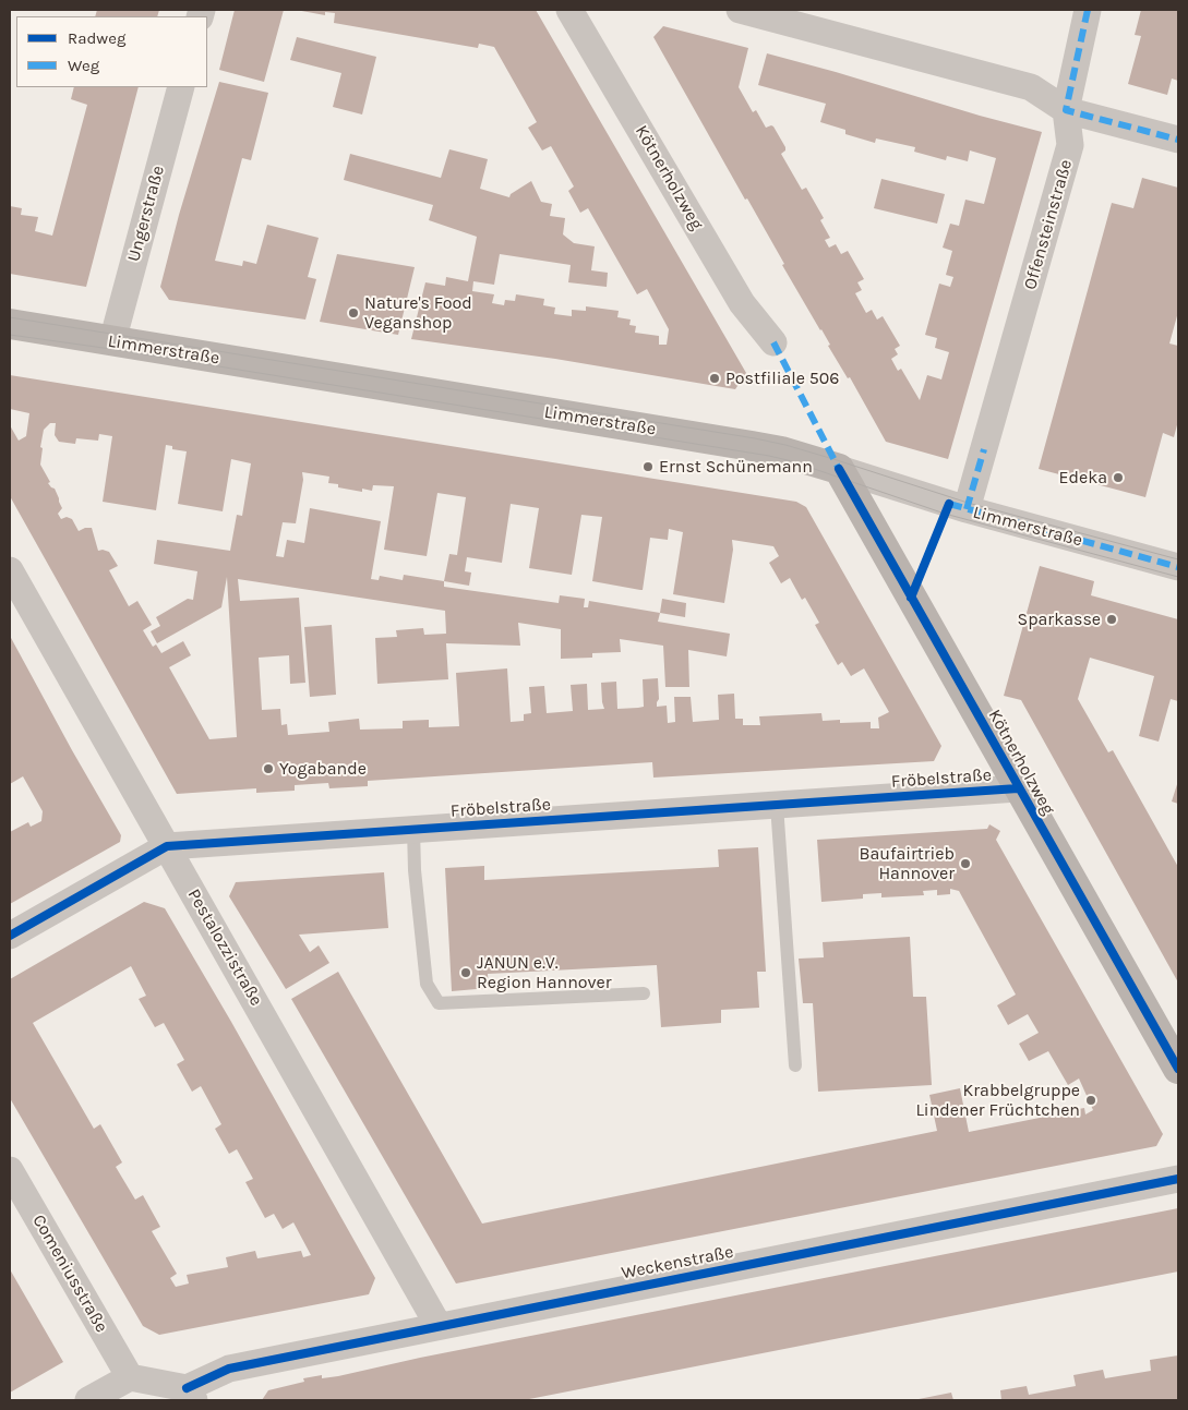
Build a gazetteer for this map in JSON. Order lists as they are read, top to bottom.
{
  "streets": {
    "street": [
      "Kötnerholzweg",
      "Ungerstraße",
      "Offensteinstraße",
      "Limmerstraße",
      "Fröbelstraße",
      "Pestalozzistraße",
      "Weckenstraße",
      "Comeniusstraße"
    ]
  },
  "crossings": [
    ["Kötnerholzweg", "Limmerstraße"],
    ["Kötnerholzweg", "Fröbelstraße"],
    ["Ungerstraße", "Limmerstraße"],
    ["Offensteinstraße", "Limmerstraße"],
    ["Fröbelstraße", "Pestalozzistraße"],
    ["Pestalozzistraße", "Weckenstraße"]
  ],
  "places": [
    "Nature's Food Veganshop",
    "Postfiliale 506",
    "Ernst Schünemann",
    "Edeka",
    "Sparkasse",
    "Yogabande",
    "Baufairtrieb Hannover",
    "JANUN e.V. Region Hannover",
    "Krabbelgruppe Lindener Früchtchen"
  ],
  "legend": ["Radweg", "Weg"]
}
